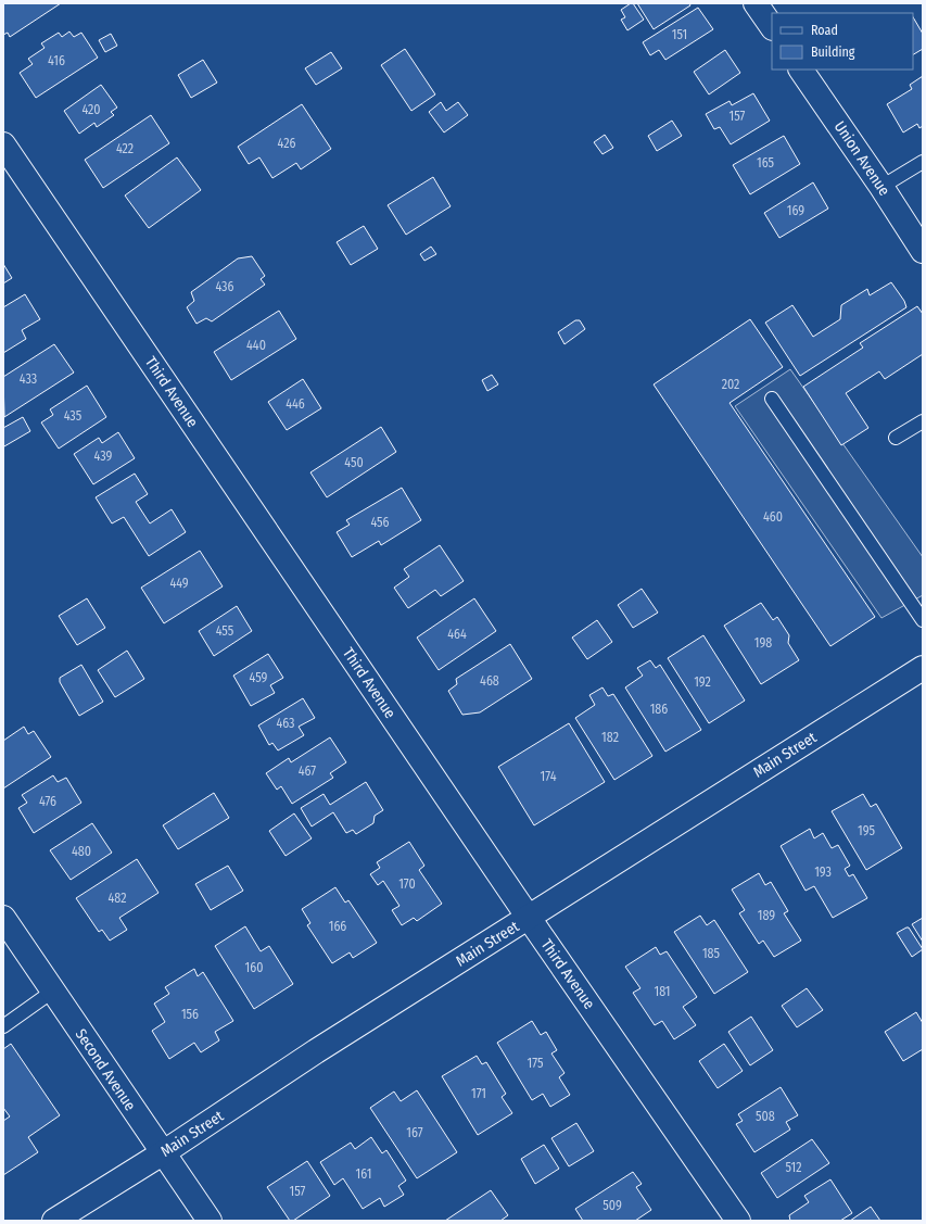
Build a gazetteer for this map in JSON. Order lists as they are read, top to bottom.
{
  "streets": {
    "street": [
      "Union Avenue",
      "Third Avenue",
      "Main Street",
      "Second Avenue"
    ]
  },
  "crossings": [
    ["Third Avenue", "Main Street"],
    ["Main Street", "Second Avenue"]
  ],
  "house_numbers": [
    "151",
    "416",
    "420",
    "157",
    "426",
    "422",
    "165",
    "169",
    "436",
    "440",
    "433",
    "202",
    "446",
    "435",
    "439",
    "450",
    "460",
    "456",
    "449",
    "455",
    "464",
    "198",
    "459",
    "468",
    "192",
    "186",
    "463",
    "182",
    "467",
    "174",
    "476",
    "195",
    "480",
    "193",
    "170",
    "482",
    "189",
    "166",
    "185",
    "160",
    "181",
    "156",
    "175",
    "171",
    "508",
    "167",
    "512",
    "161",
    "157",
    "509"
  ],
  "legend": ["Road", "Building"]
}
